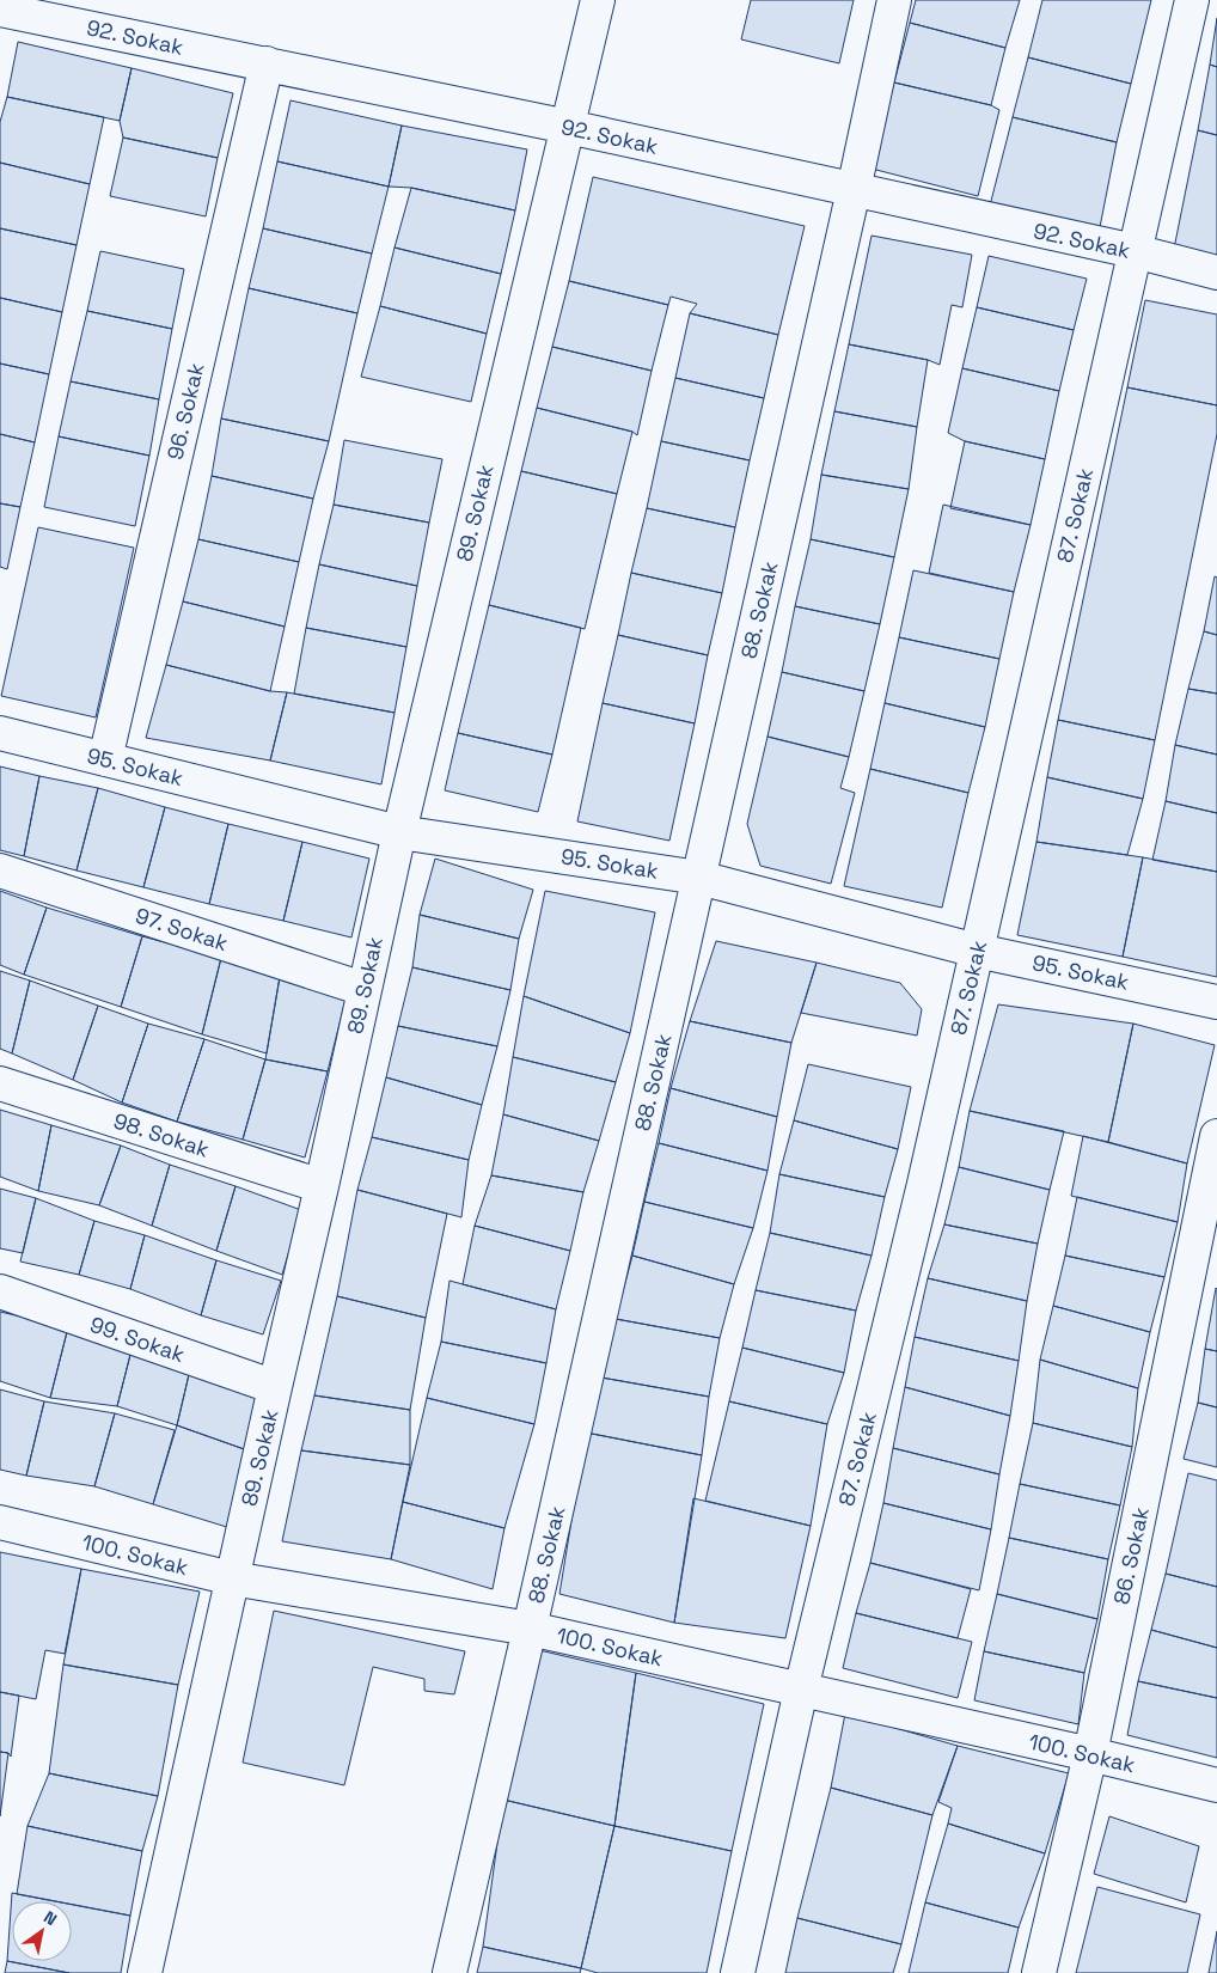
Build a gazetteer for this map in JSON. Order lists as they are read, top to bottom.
{
  "streets": {
    "street": [
      "92. Sokak",
      "96. Sokak",
      "89. Sokak",
      "87. Sokak",
      "88. Sokak",
      "95. Sokak",
      "97. Sokak",
      "98. Sokak",
      "99. Sokak",
      "100. Sokak",
      "86. Sokak"
    ]
  },
  "crossings": [
    ["92. Sokak", "96. Sokak"],
    ["92. Sokak", "89. Sokak"],
    ["92. Sokak", "87. Sokak"],
    ["92. Sokak", "88. Sokak"],
    ["96. Sokak", "95. Sokak"],
    ["89. Sokak", "95. Sokak"],
    ["89. Sokak", "97. Sokak"],
    ["89. Sokak", "98. Sokak"],
    ["89. Sokak", "99. Sokak"],
    ["89. Sokak", "100. Sokak"],
    ["87. Sokak", "95. Sokak"],
    ["87. Sokak", "100. Sokak"],
    ["88. Sokak", "95. Sokak"],
    ["88. Sokak", "100. Sokak"],
    ["100. Sokak", "86. Sokak"]
  ],
  "north": "top right"
}
